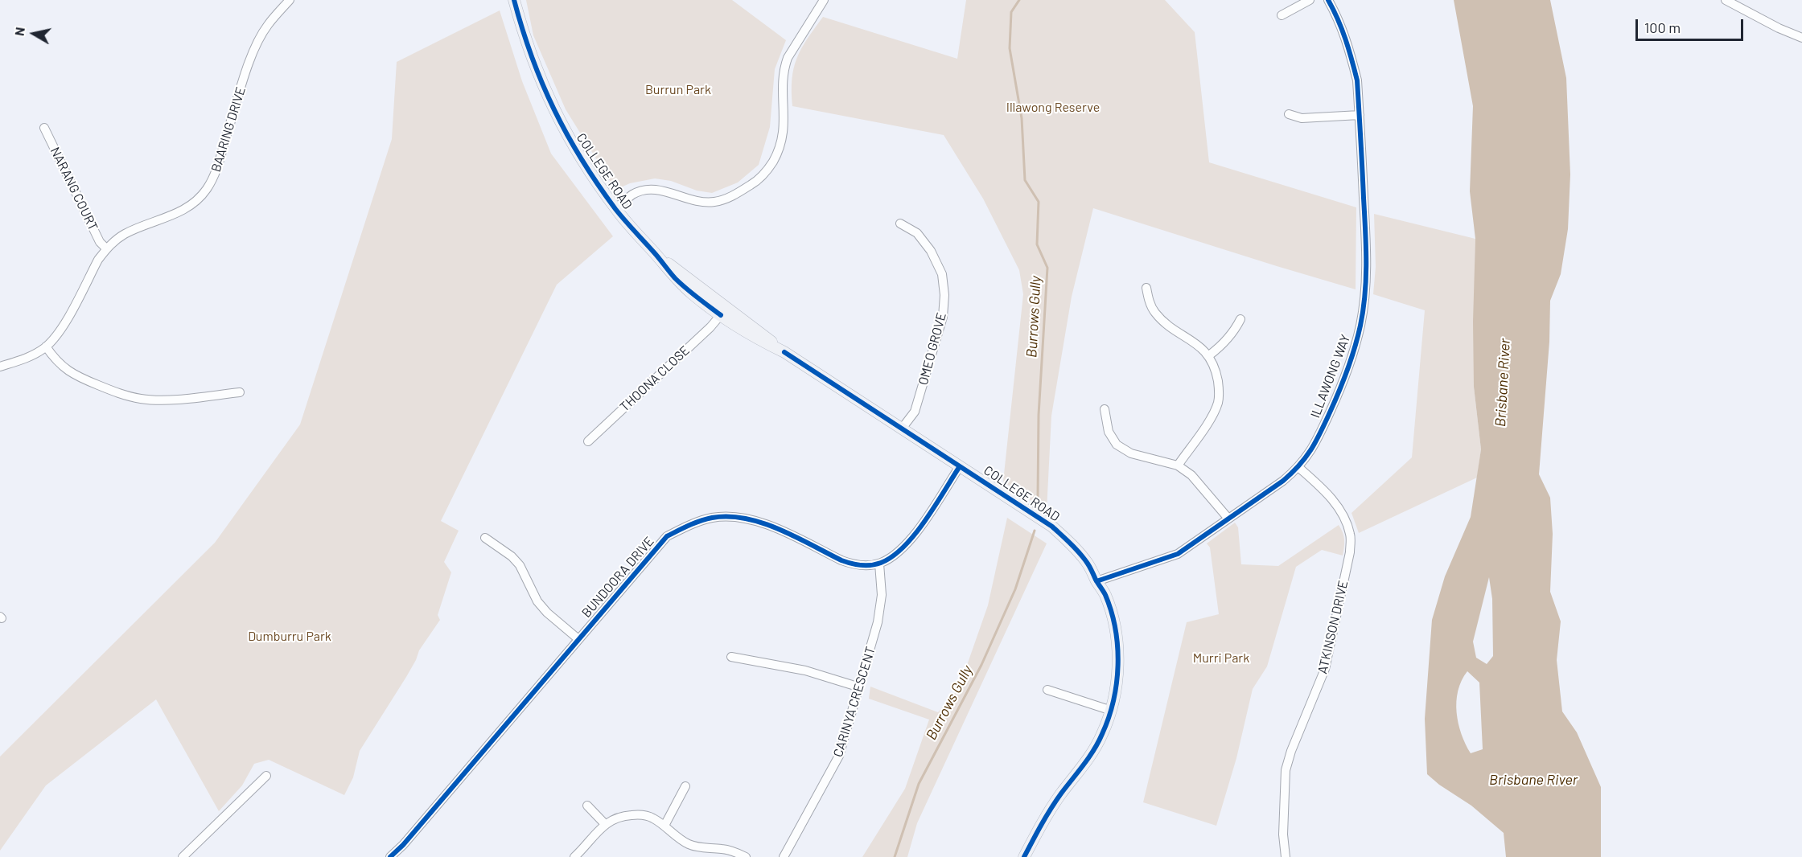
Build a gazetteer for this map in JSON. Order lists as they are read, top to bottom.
{
  "streets": {
    "main road": ["COLLEGE ROAD"],
    "street": [
      "BAARING DRIVE",
      "NARANG COURT",
      "OMEO GROVE",
      "ILLAWONG WAY",
      "THOONA CLOSE",
      "BUNDOORA DRIVE",
      "ATKINSON DRIVE",
      "CARINYA CRESCENT"
    ]
  },
  "crossings": [
    ["BAARING DRIVE", "NARANG COURT"],
    ["COLLEGE ROAD", "OMEO GROVE"],
    ["COLLEGE ROAD", "ILLAWONG WAY"],
    ["COLLEGE ROAD", "THOONA CLOSE"],
    ["COLLEGE ROAD", "BUNDOORA DRIVE"],
    ["ILLAWONG WAY", "ATKINSON DRIVE"],
    ["BUNDOORA DRIVE", "CARINYA CRESCENT"]
  ],
  "water": ["Burrows Gully", "Brisbane River"],
  "parks": [
    "Burrun Park",
    "Illawong Reserve",
    "Dumburru Park",
    "Murri Park"
  ],
  "scale_bar": "100 m",
  "north": "left"
}
